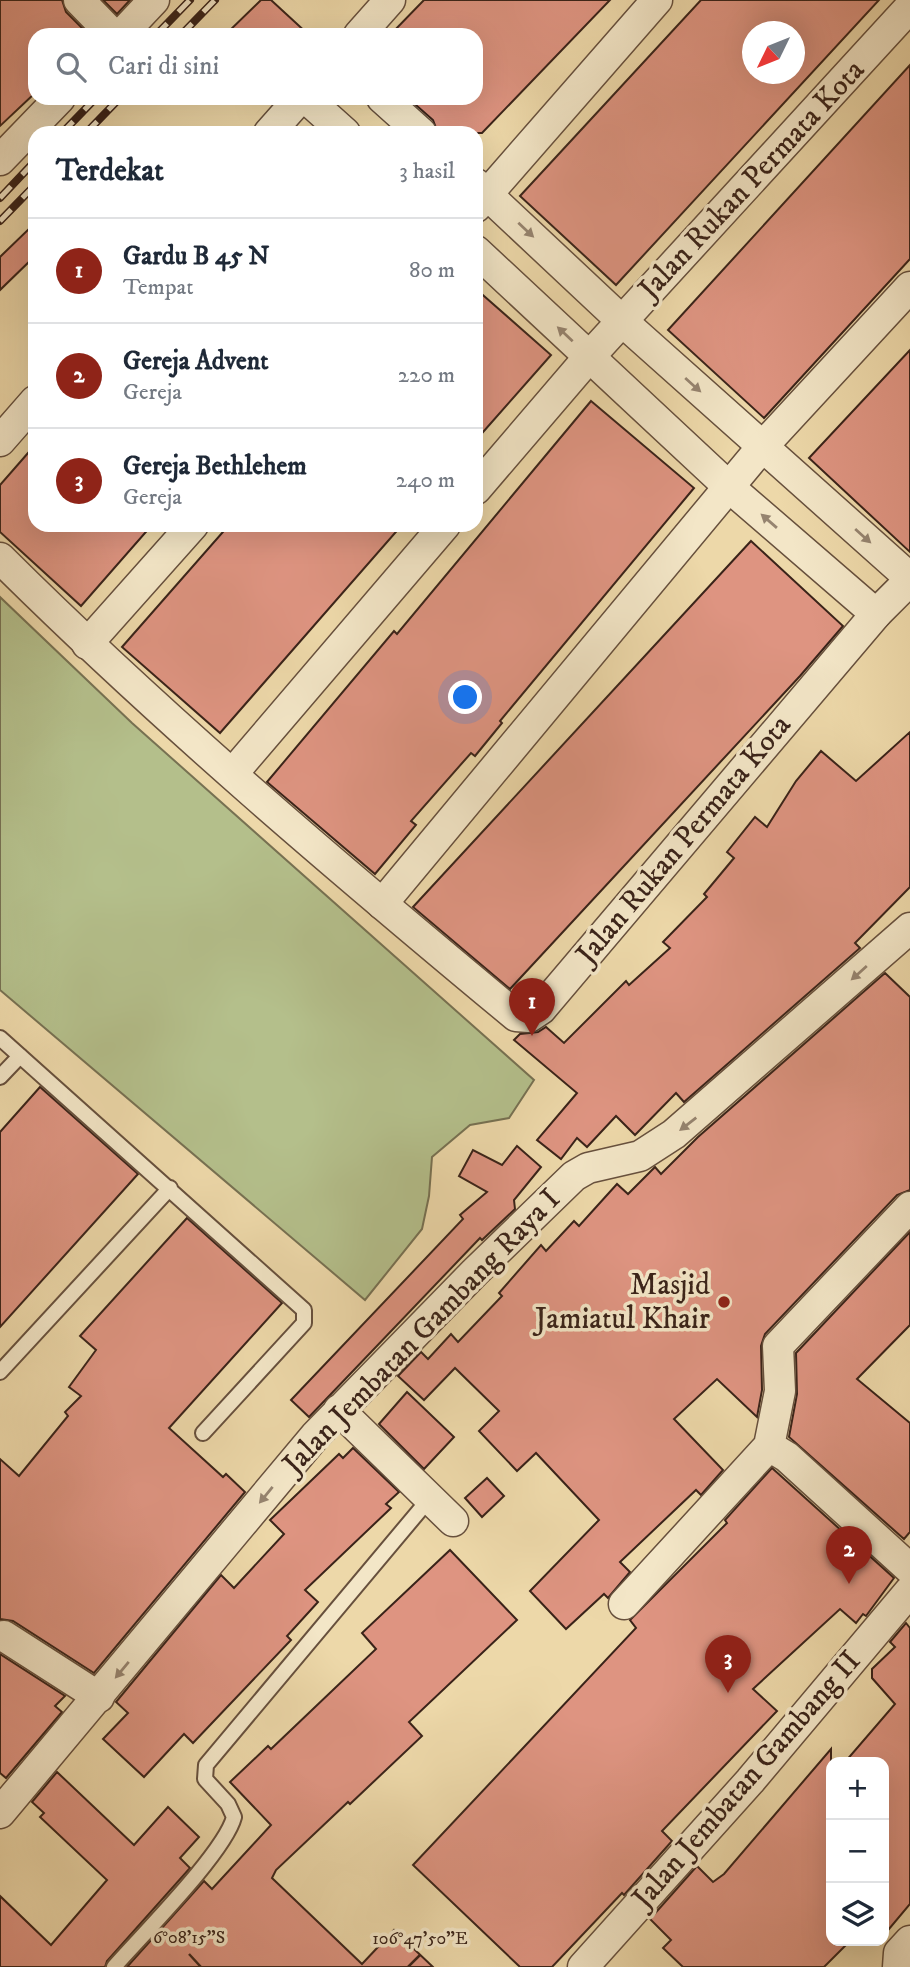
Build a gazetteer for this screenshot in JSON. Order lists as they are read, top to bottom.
{
  "streets": {
    "street": ["Jalan Rukan Permata Kota", "Jalan Jembatan Gambang Raya I", "Jalan Jembatan Gambang II"]
  },
  "one_way": ["Jalan Jembatan Gambang Raya I"],
  "places": ["Masjid Jamiatul Khair"],
  "north": "bottom left",
  "page": {
    "search": "Cari di sini",
    "heading": ["Terdekat", "3 hasil"],
    "list": [
      {
        "mark": "1",
        "name": "Gardu B 45 N",
        "note": "Tempat",
        "value": "80 m"
      },
      {
        "mark": "2",
        "name": "Gereja Advent",
        "note": "Gereja",
        "value": "220 m"
      },
      {
        "mark": "3",
        "name": "Gereja Bethlehem",
        "note": "Gereja",
        "value": "240 m"
      }
    ],
    "pins": ["1", "2", "3"],
    "map_buttons": ["+", "−"]
  },
  "coordinates": ["6°08'15\"S", "106°47'50\"E"]
}
